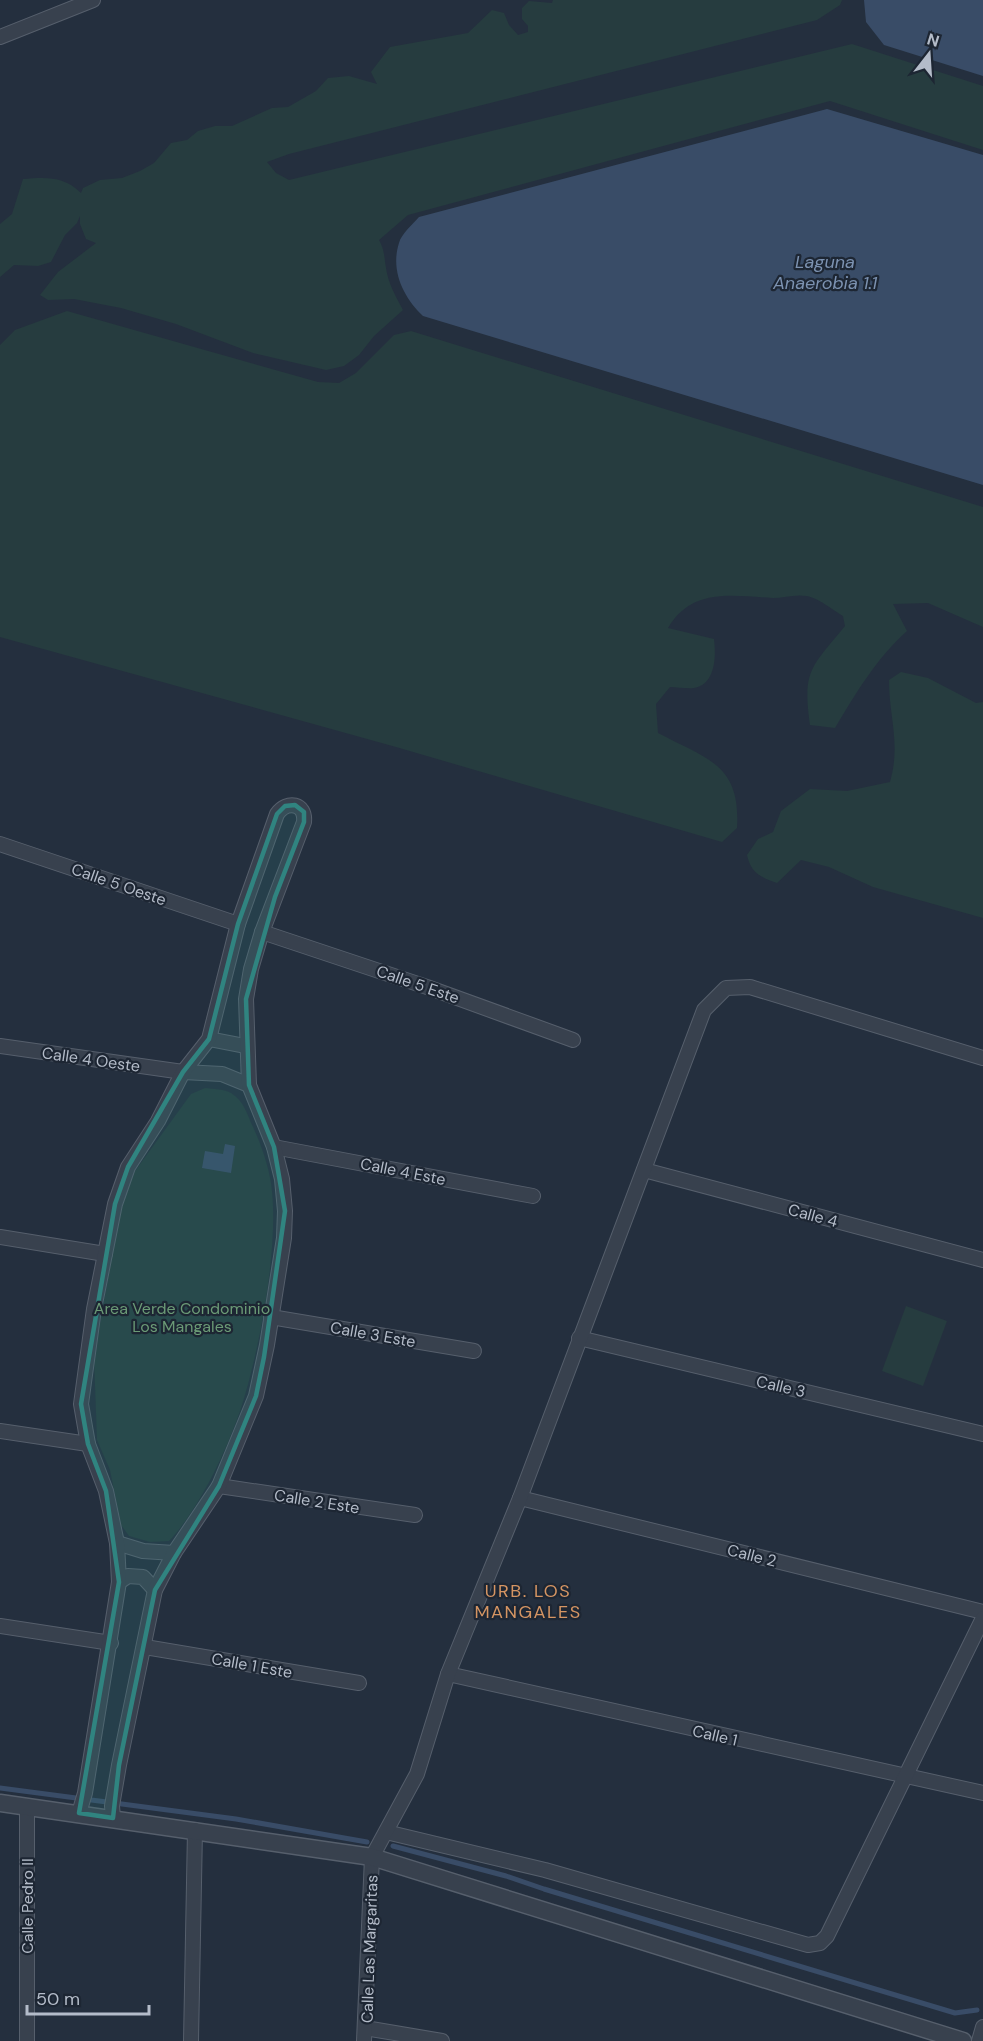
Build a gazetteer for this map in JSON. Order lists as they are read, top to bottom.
{
  "streets": {
    "street": [
      "Calle 5 Oeste",
      "Calle 5 Este",
      "Calle 4 Oeste",
      "Calle 4 Este",
      "Calle 4",
      "Calle 3 Este",
      "Calle 3",
      "Calle 2 Este",
      "Calle 2",
      "Calle 1 Este",
      "Calle 1",
      "Calle Pedro II",
      "Calle Las Margaritas"
    ]
  },
  "districts": ["URB. LOS MANGALES"],
  "water": ["Laguna Anaerobia 1.1"],
  "parks": ["Area Verde Condominio Los Mangales"],
  "scale_bar": "50 m",
  "north": "top"
}
